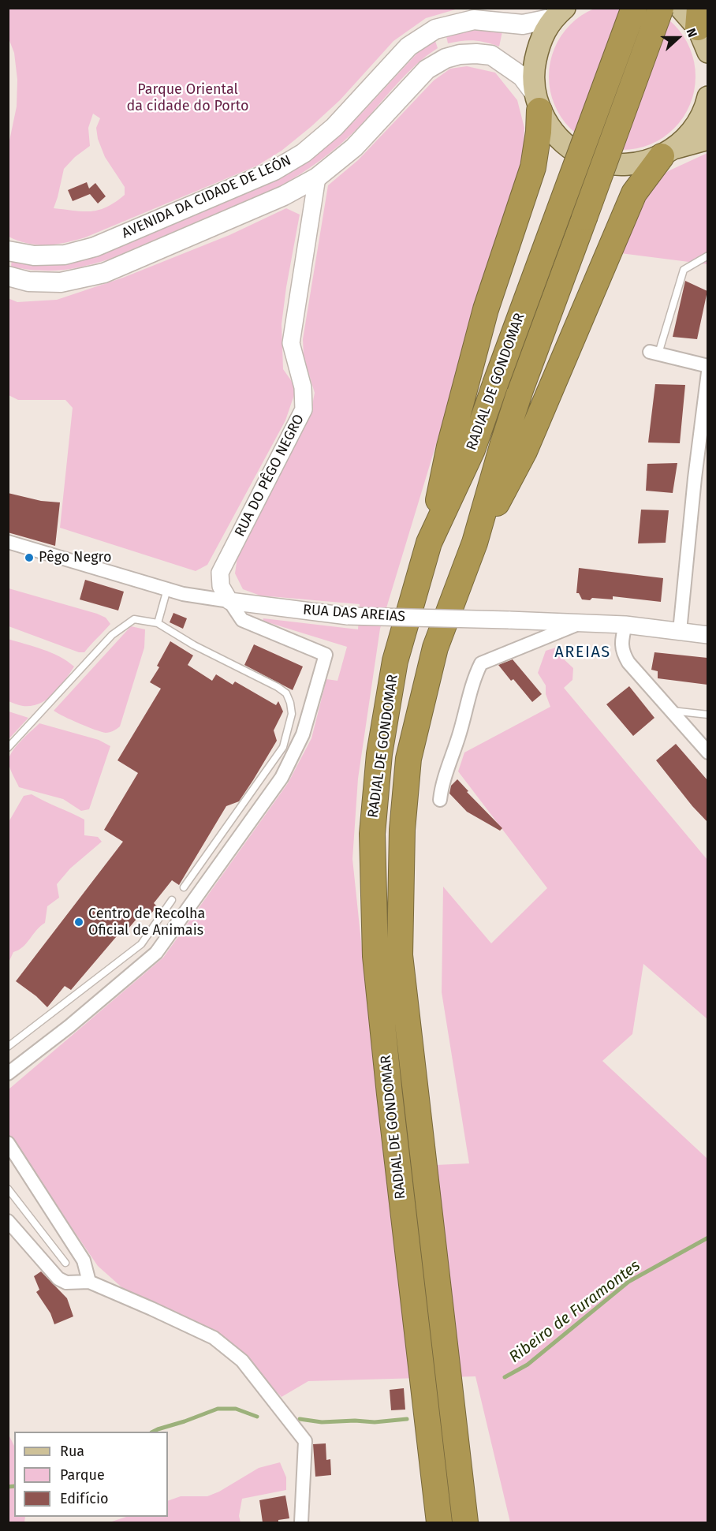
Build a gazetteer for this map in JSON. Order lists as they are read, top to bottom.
{
  "streets": {
    "highway": ["RADIAL DE GONDOMAR"],
    "main road": ["AVENIDA DA CIDADE DE LEÓN"],
    "street": ["RUA DO PÊGO NEGRO", "RUA DAS AREIAS"]
  },
  "crossings": [
    ["AVENIDA DA CIDADE DE LEÓN", "RUA DO PÊGO NEGRO"],
    ["RUA DO PÊGO NEGRO", "RUA DAS AREIAS"]
  ],
  "districts": ["AREIAS"],
  "water": ["Ribeiro de Furamontes"],
  "parks": ["Parque Oriental da cidade do Porto"],
  "places": ["Pêgo Negro", "Centro de Recolha Oficial de Animais"],
  "legend": ["Rua", "Parque", "Edifício"],
  "north": "right"
}
